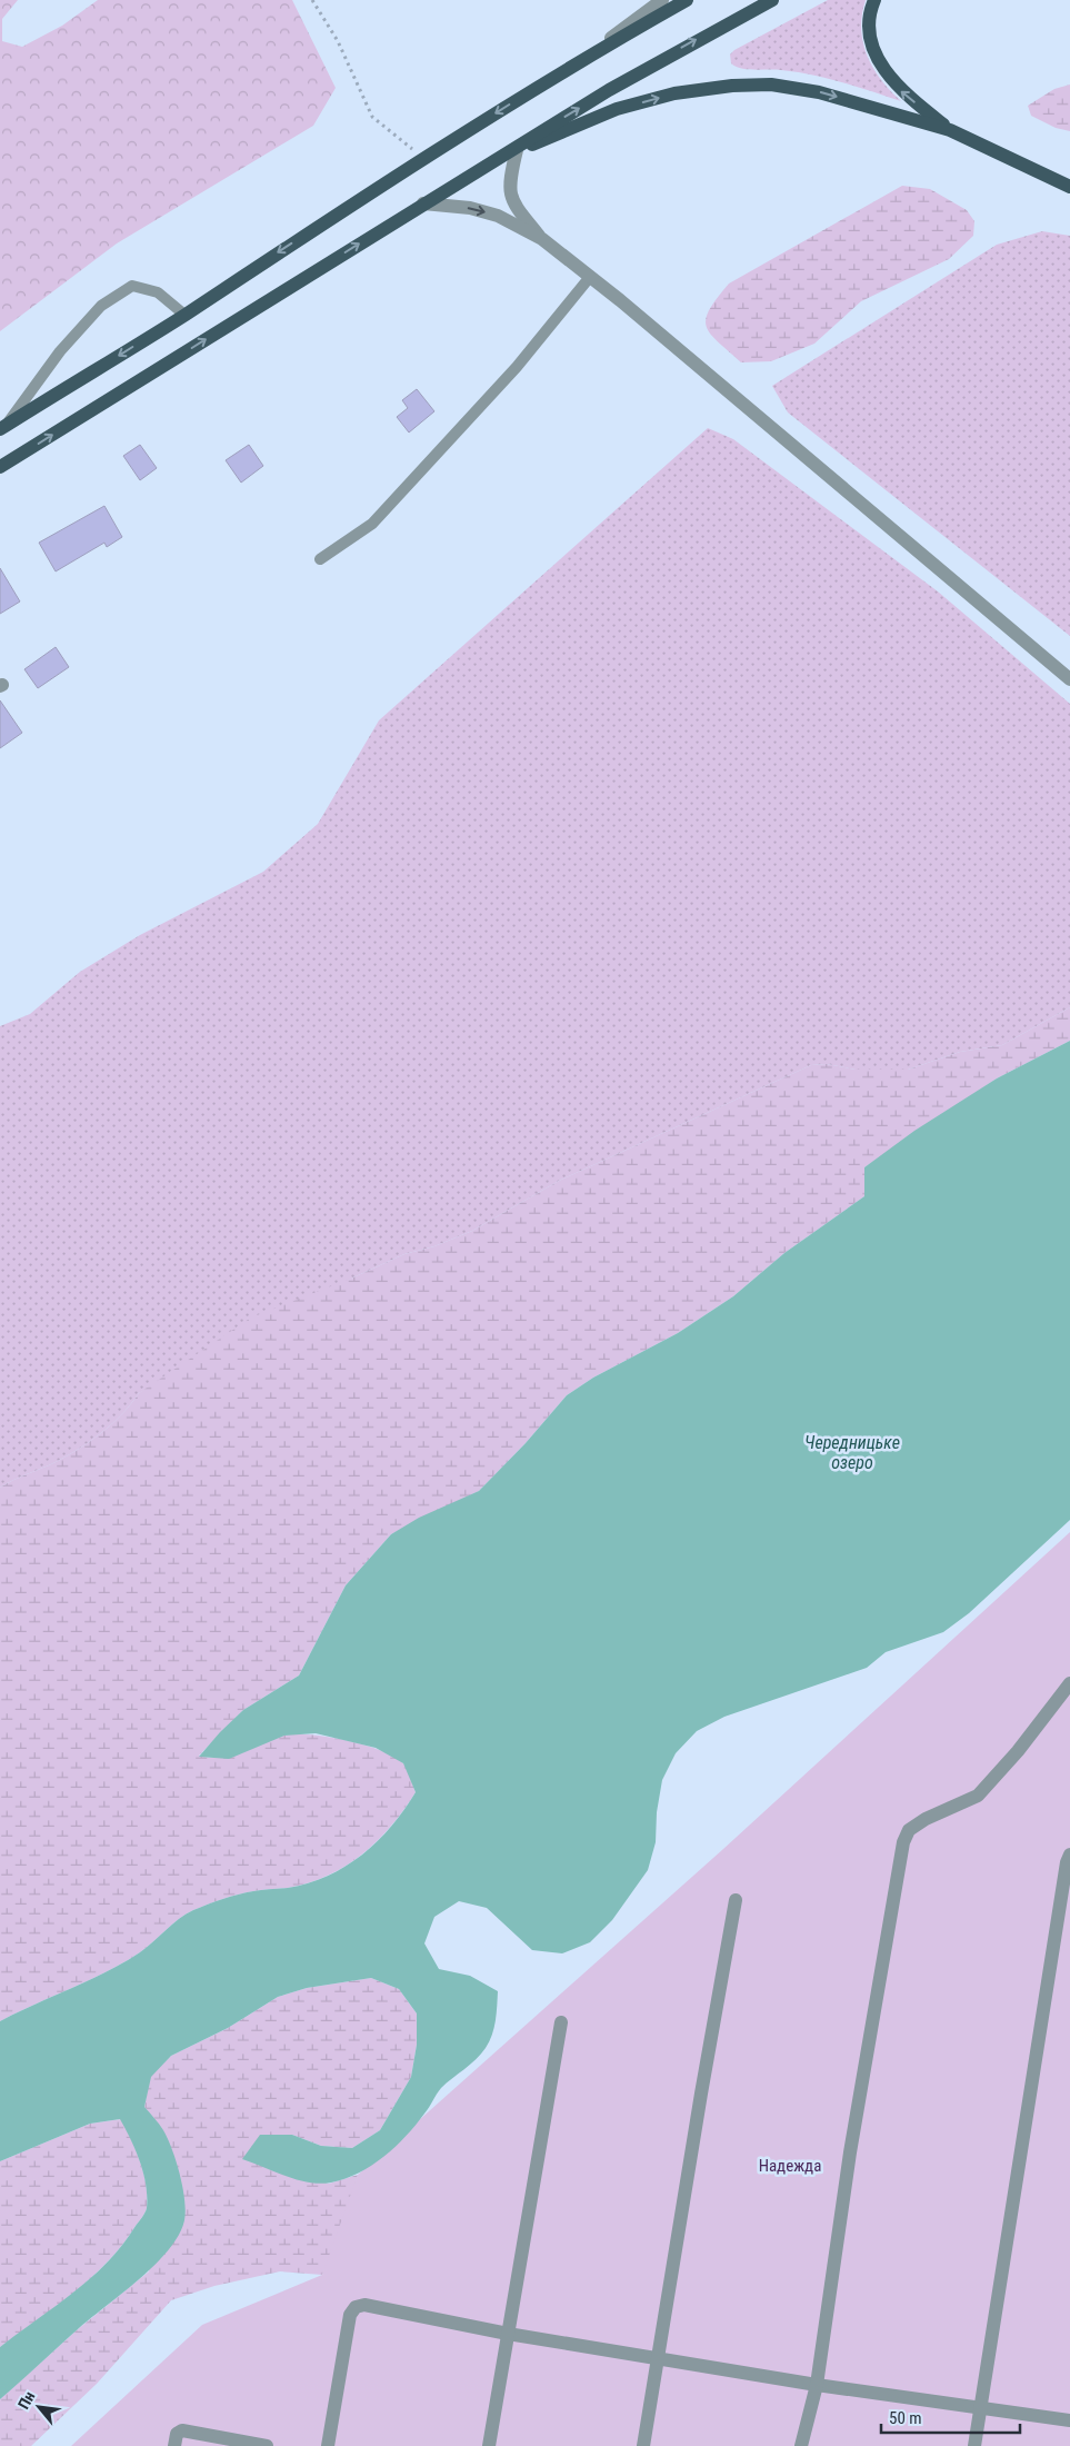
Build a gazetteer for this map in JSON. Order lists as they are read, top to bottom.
{
  "water": ["Чередницьке озеро"],
  "parks": ["Надежда"],
  "scale_bar": "50 m",
  "north": "top left"
}
